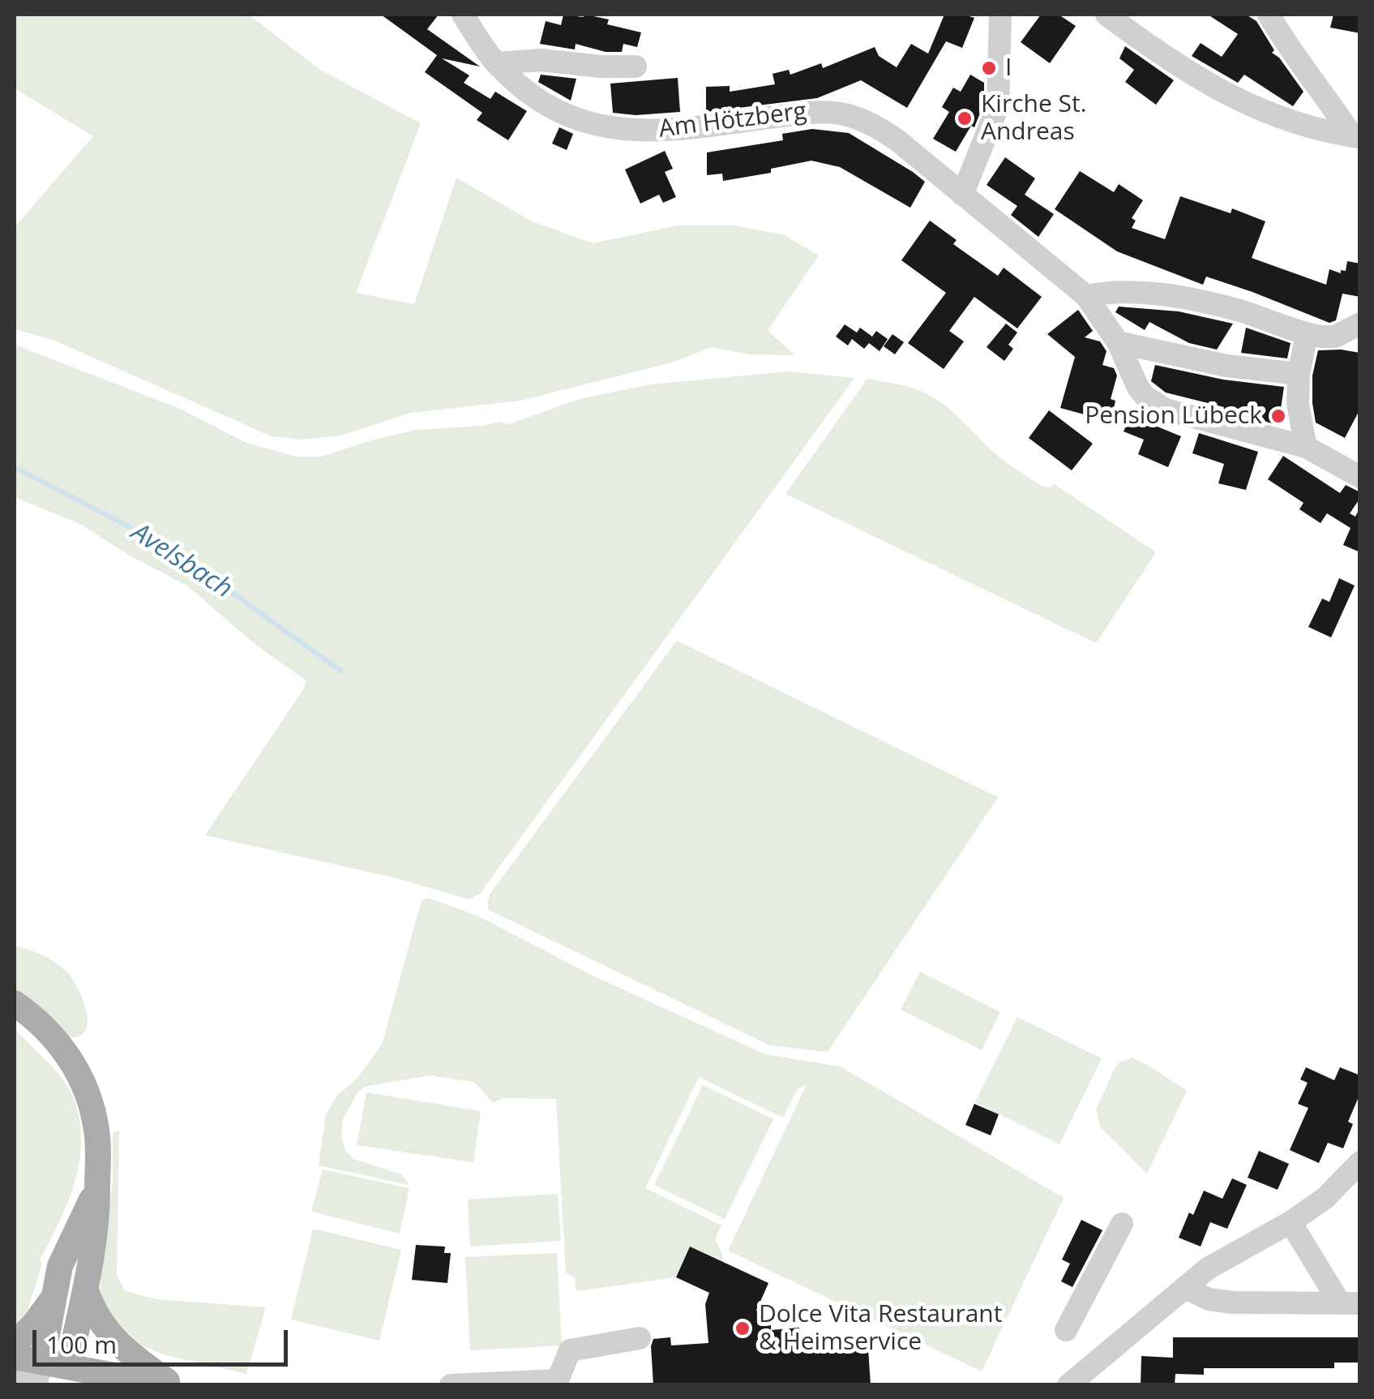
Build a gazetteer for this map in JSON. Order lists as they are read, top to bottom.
{
  "streets": {
    "street": ["Am Hötzberg"]
  },
  "water": ["Avelsbach"],
  "places": [
    "I",
    "Kirche St. Andreas",
    "Pension Lübeck",
    "Dolce Vita Restaurant & Heimservice"
  ],
  "scale_bar": "100 m"
}
